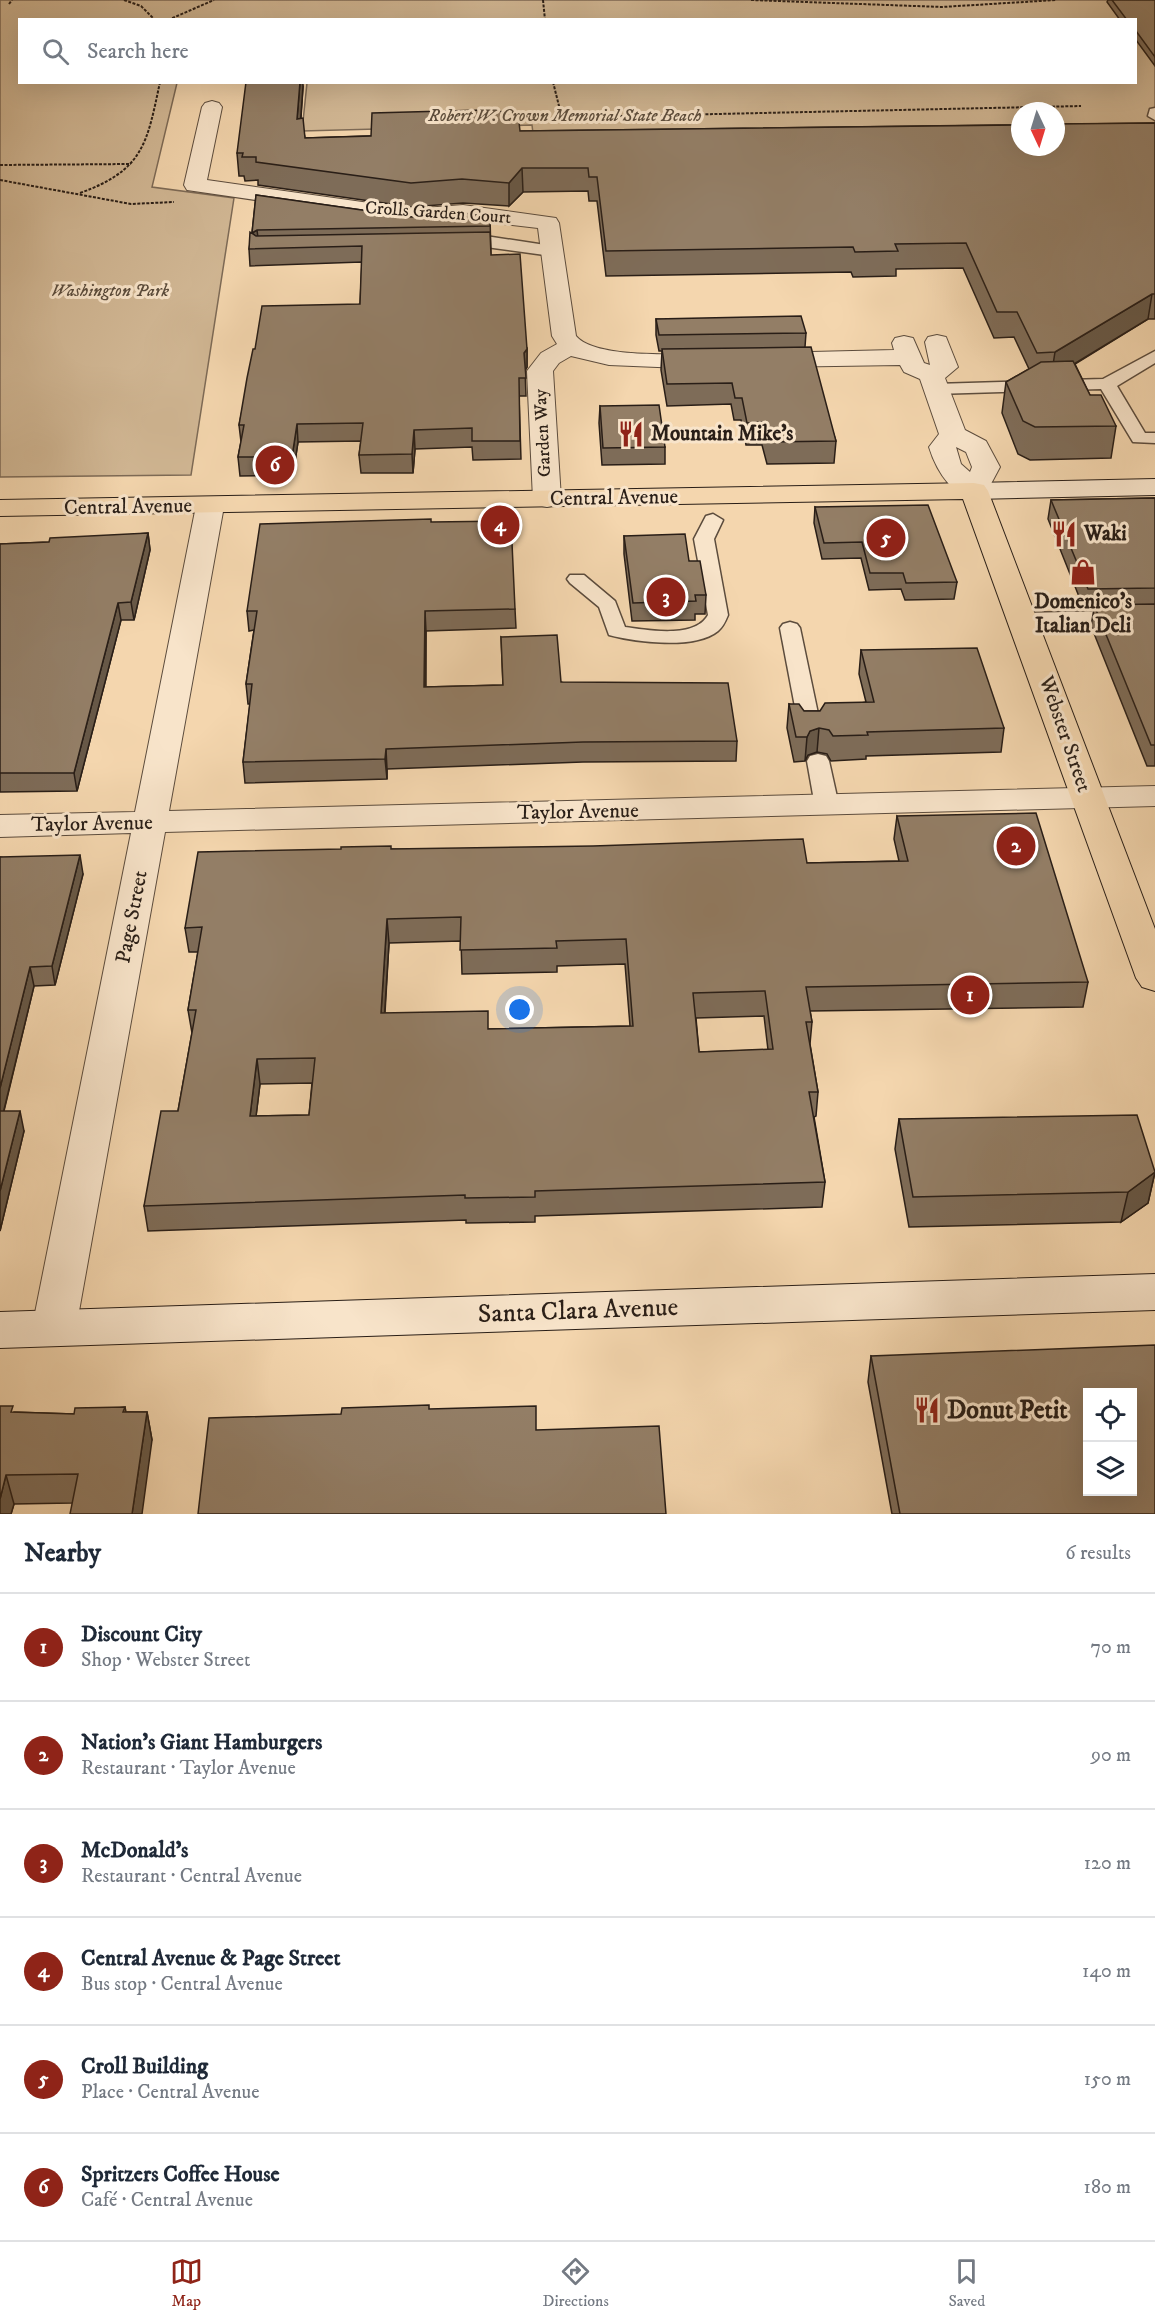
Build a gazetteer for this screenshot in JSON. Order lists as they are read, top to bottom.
{
  "streets": {
    "main road": ["Central Avenue", "Webster Street"],
    "street": [
      "Crolls Garden Court",
      "Garden Way",
      "Taylor Avenue",
      "Page Street",
      "Santa Clara Avenue"
    ]
  },
  "crossings": [
    ["Crolls Garden Court", "Garden Way"],
    ["Garden Way", "Central Avenue"],
    ["Central Avenue", "Webster Street"],
    ["Central Avenue", "Page Street"],
    ["Webster Street", "Taylor Avenue"],
    ["Taylor Avenue", "Page Street"],
    ["Page Street", "Santa Clara Avenue"]
  ],
  "parks": ["Robert W. Crown Memorial State Beach", "Washington Park"],
  "places": {
    "restaurant": ["Mountain Mike's", "Waki", "Donut Petit"],
    "shop": ["Domenico's Italian Deli"]
  },
  "north": "bottom",
  "page": {
    "search": "Search here",
    "pins": [
      "6",
      "4",
      "5",
      "3",
      "2",
      "1"
    ],
    "heading": ["Nearby", "6 results"],
    "list": [
      {
        "mark": "1",
        "name": "Discount City",
        "note": "Shop · Webster Street",
        "value": "70 m"
      },
      {
        "mark": "2",
        "name": "Nation's Giant Hamburgers",
        "note": "Restaurant · Taylor Avenue",
        "value": "90 m"
      },
      {
        "mark": "3",
        "name": "McDonald's",
        "note": "Restaurant · Central Avenue",
        "value": "120 m"
      },
      {
        "mark": "4",
        "name": "Central Avenue & Page Street",
        "note": "Bus stop · Central Avenue",
        "value": "140 m"
      },
      {
        "mark": "5",
        "name": "Croll Building",
        "note": "Place · Central Avenue",
        "value": "150 m"
      },
      {
        "mark": "6",
        "name": "Spritzers Coffee House",
        "note": "Café · Central Avenue",
        "value": "180 m"
      }
    ],
    "nav": ["Map", "Directions", "Saved"]
  }
}
